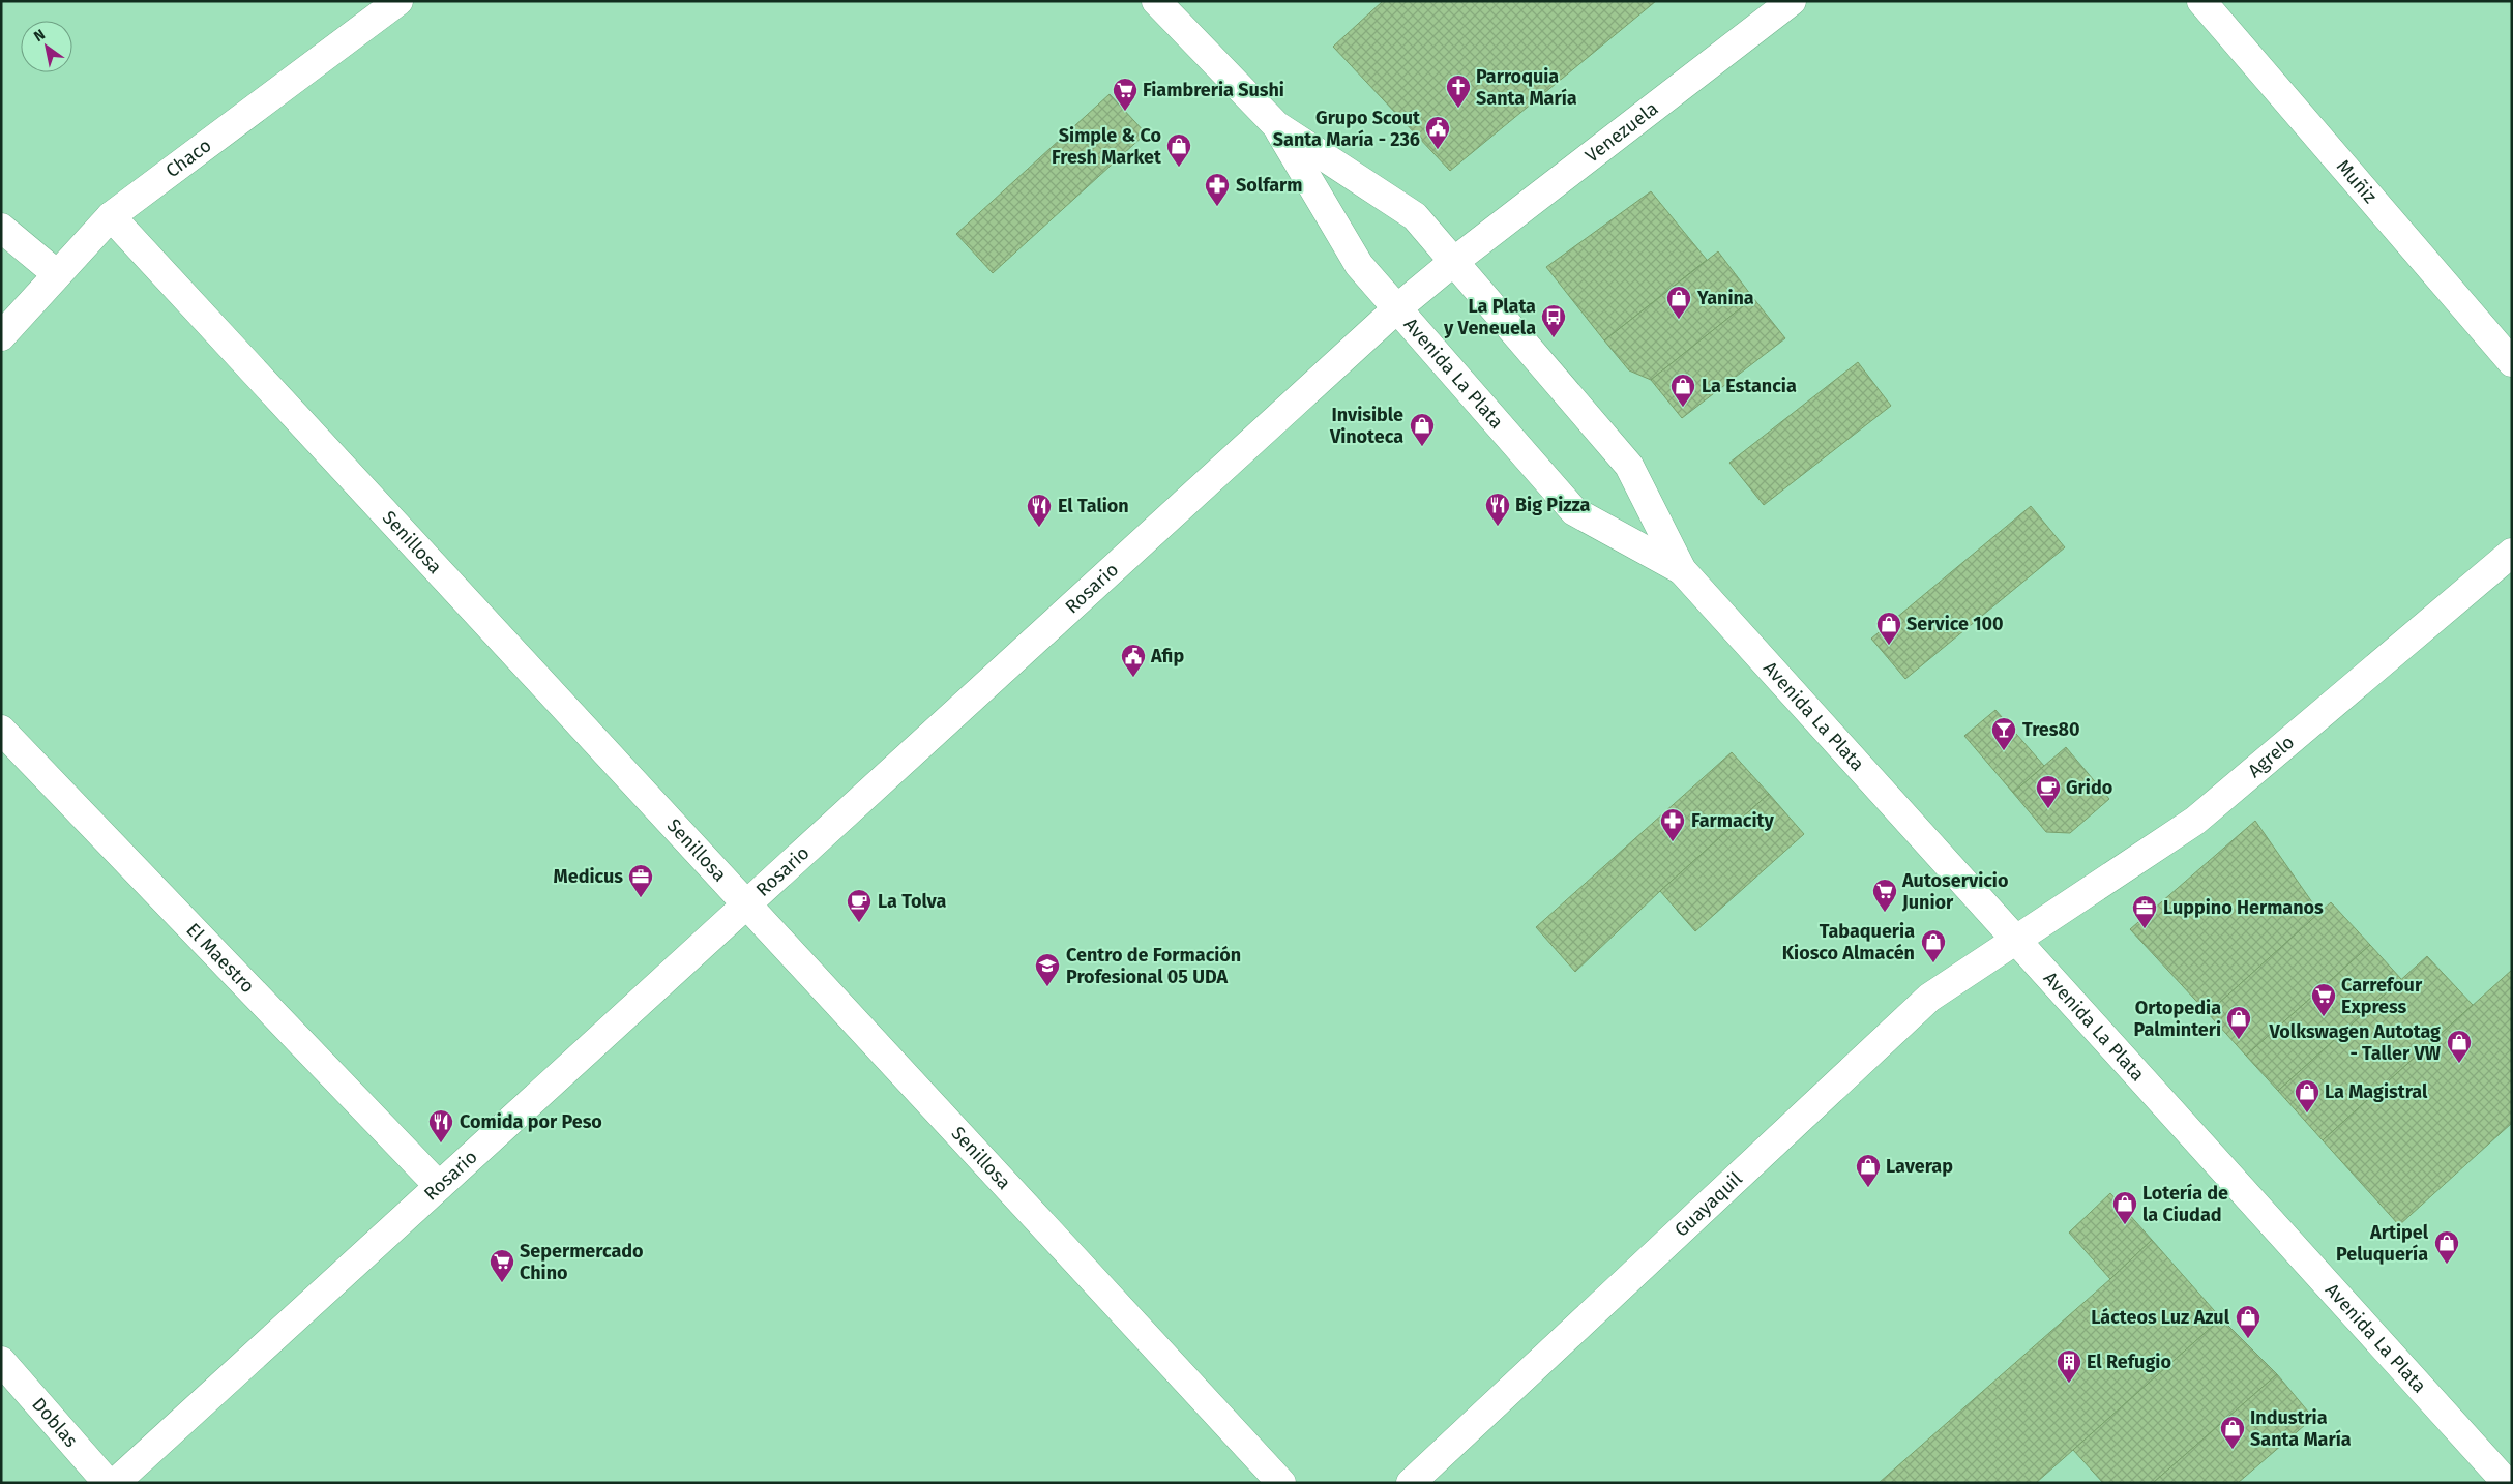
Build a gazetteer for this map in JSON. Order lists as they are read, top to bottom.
{
  "streets": {
    "street": [
      "Venezuela",
      "Chaco",
      "Muñiz",
      "Avenida La Plata",
      "Senillosa",
      "Rosario",
      "Agrelo",
      "El Maestro",
      "Guayaquil",
      "Doblas"
    ]
  },
  "crossings": [
    ["Venezuela", "Avenida La Plata"],
    ["Venezuela", "Rosario"],
    ["Chaco", "Senillosa"],
    ["Avenida La Plata", "Rosario"],
    ["Avenida La Plata", "Agrelo"],
    ["Avenida La Plata", "Guayaquil"],
    ["Senillosa", "Rosario"],
    ["Rosario", "El Maestro"],
    ["Agrelo", "Guayaquil"]
  ],
  "places": {
    "church": ["Parroquia Santa María"],
    "supermarket": [
      "Fiambreria Sushi",
      "Autoservicio Junior",
      "Carrefour Express",
      "Sepermercado Chino"
    ],
    "public building": ["Grupo Scout Santa María - 236", "Afip"],
    "shop": [
      "Simple & Co Fresh Market",
      "Yanina",
      "La Estancia",
      "Invisible Vinoteca",
      "Service 100",
      "Tabaqueria Kiosco Almacén",
      "Ortopedia Palminteri",
      "Volkswagen Autotag - Taller VW",
      "La Magistral",
      "Laverap",
      "Lotería de la Ciudad",
      "Artipel Peluquería",
      "Lácteos Luz Azul",
      "Industria Santa María"
    ],
    "pharmacy": ["Solfarm", "Farmacity"],
    "bus stop": ["La Plata y Veneuela"],
    "restaurant": ["Big Pizza", "El Talion", "Comida por Peso"],
    "bar": ["Tres80"],
    "cafe": ["Grido", "La Tolva"],
    "office": ["Medicus", "Luppino Hermanos"],
    "school or university": ["Centro de Formación Profesional 05 UDA"],
    "building": ["El Refugio"]
  },
  "north": "top left"
}
